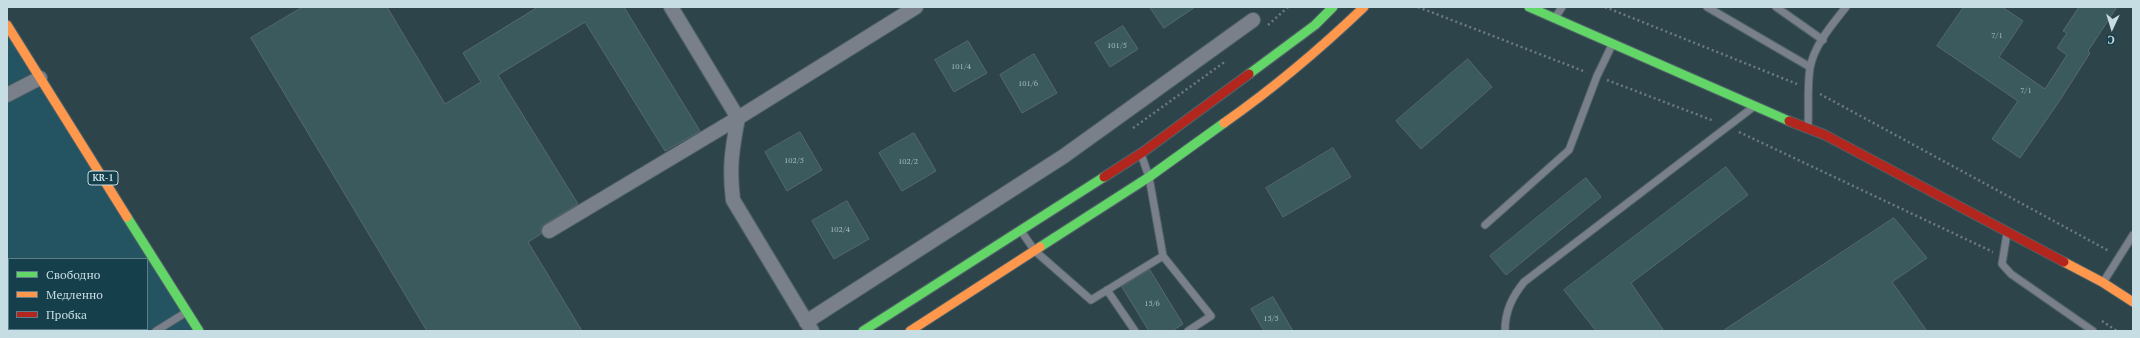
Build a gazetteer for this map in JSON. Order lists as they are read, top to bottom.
{
  "streets": {
    "main road": ["KR-1"]
  },
  "house_numbers": [
    "7/1",
    "101/5",
    "101/4",
    "101/6",
    "7/1",
    "102/5",
    "102/2",
    "102/4",
    "15/6",
    "15/5"
  ],
  "legend": ["Свободно", "Медленно", "Пробка"],
  "north": "bottom"
}
